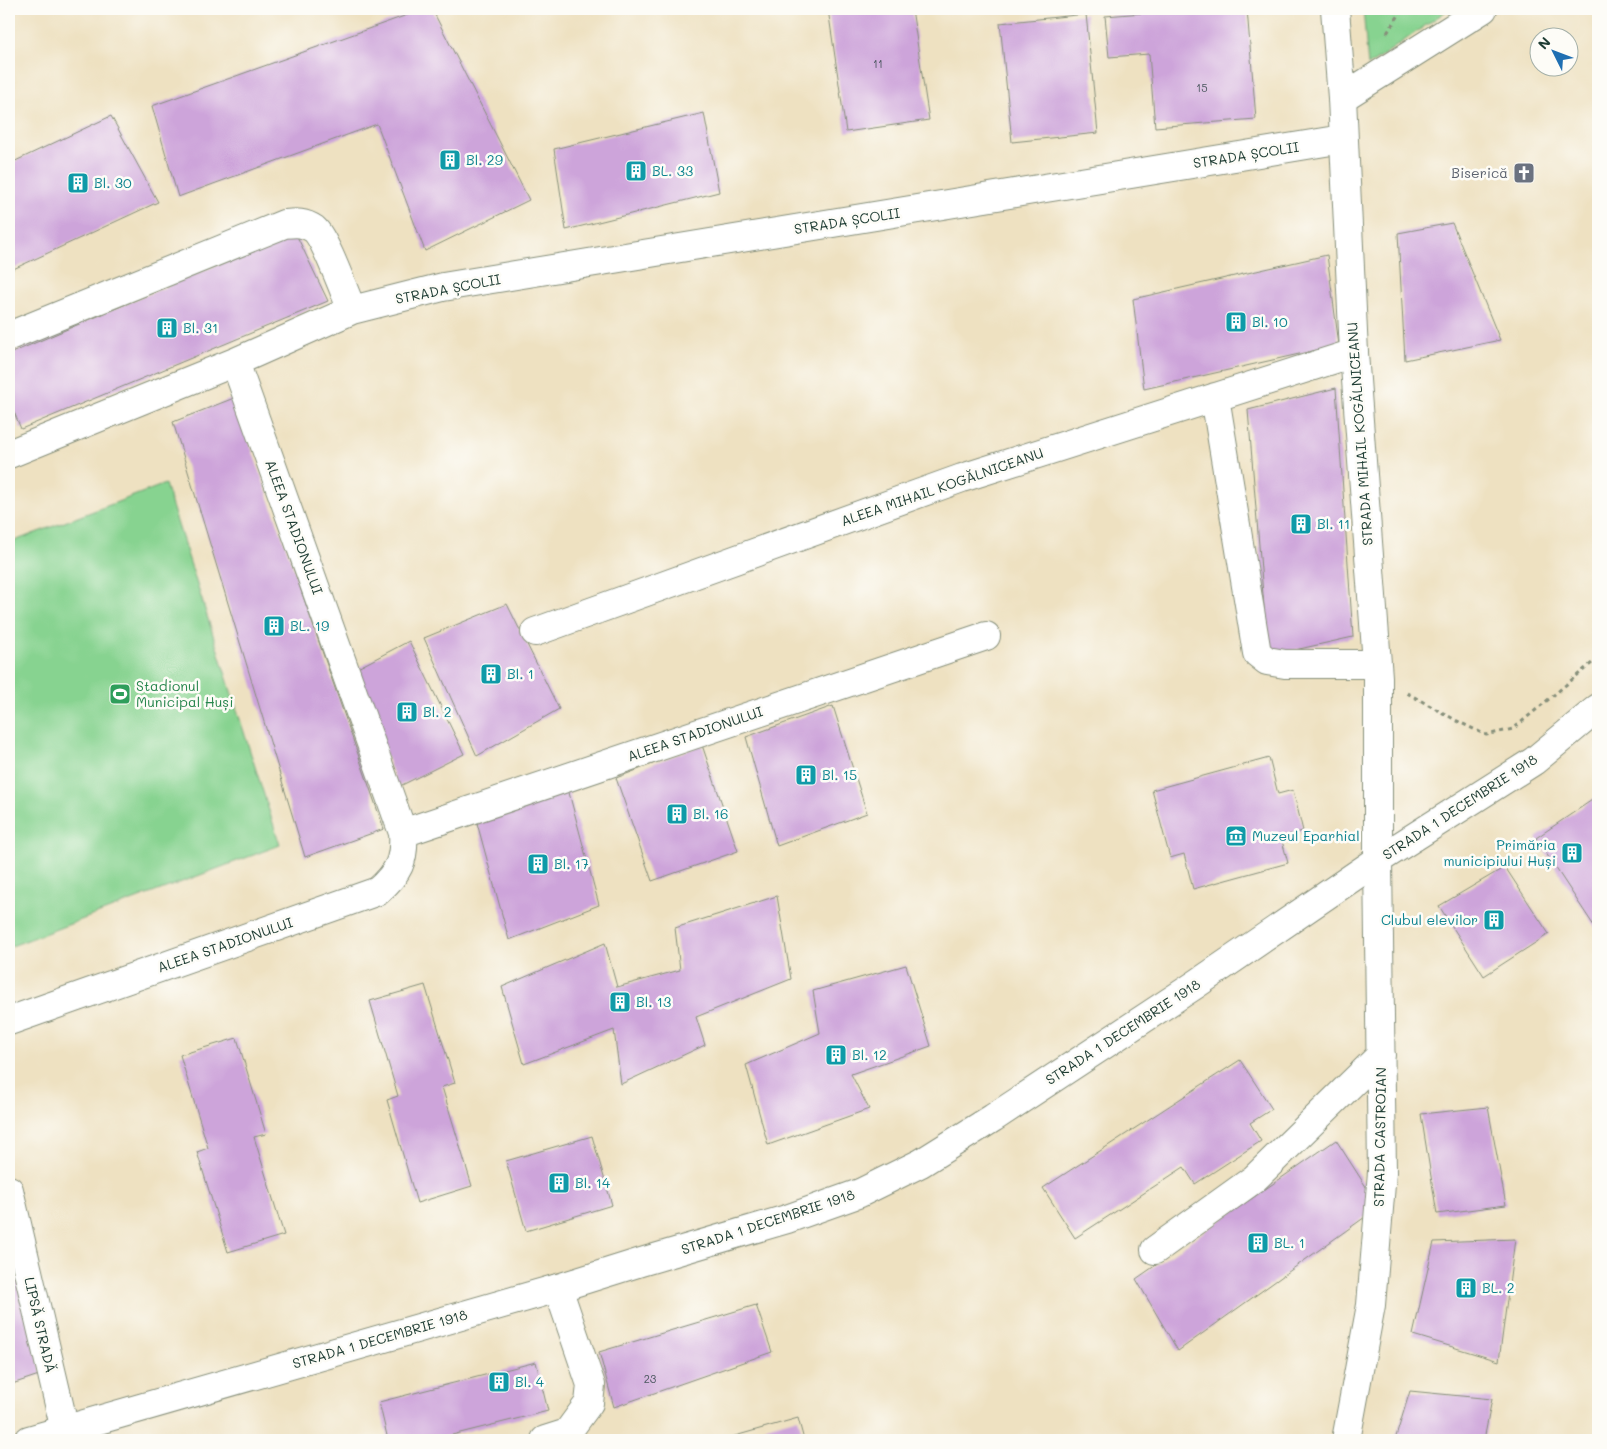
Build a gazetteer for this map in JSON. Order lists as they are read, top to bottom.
{
  "streets": {
    "main road": [
      "STRADA ȘCOLII",
      "STRADA MIHAIL KOGĂLNICEANU",
      "ALEEA MIHAIL KOGĂLNICEANU",
      "ALEEA STADIONULUI",
      "STRADA 1 DECEMBRIE 1918",
      "STRADA CASTROIAN",
      "LIPSĂ STRADĂ"
    ]
  },
  "crossings": [
    ["STRADA ȘCOLII", "STRADA MIHAIL KOGĂLNICEANU"],
    ["STRADA ȘCOLII", "ALEEA STADIONULUI"],
    ["STRADA MIHAIL KOGĂLNICEANU", "ALEEA MIHAIL KOGĂLNICEANU"],
    ["STRADA MIHAIL KOGĂLNICEANU", "STRADA 1 DECEMBRIE 1918"],
    ["STRADA MIHAIL KOGĂLNICEANU", "STRADA CASTROIAN"],
    ["STRADA 1 DECEMBRIE 1918", "STRADA CASTROIAN"],
    ["STRADA 1 DECEMBRIE 1918", "LIPSĂ STRADĂ"]
  ],
  "places": {
    "building": [
      "Bl. 29",
      "BL. 33",
      "Bl. 30",
      "Bl. 10",
      "Bl. 31",
      "Bl. 11",
      "BL. 19",
      "Bl. 1",
      "Bl. 2",
      "Bl. 15",
      "Bl. 16",
      "Primăria municipiului Huși",
      "Bl. 17",
      "Clubul elevilor",
      "Bl. 13",
      "Bl. 12",
      "Bl. 14",
      "BL. 1",
      "BL. 2",
      "Bl. 4"
    ],
    "church": ["Biserică"],
    "sports": ["Stadionul Municipal Huși"],
    "museum": ["Muzeul Eparhial"]
  },
  "house_numbers": ["11", "15", "23"],
  "north": "top left"
}
